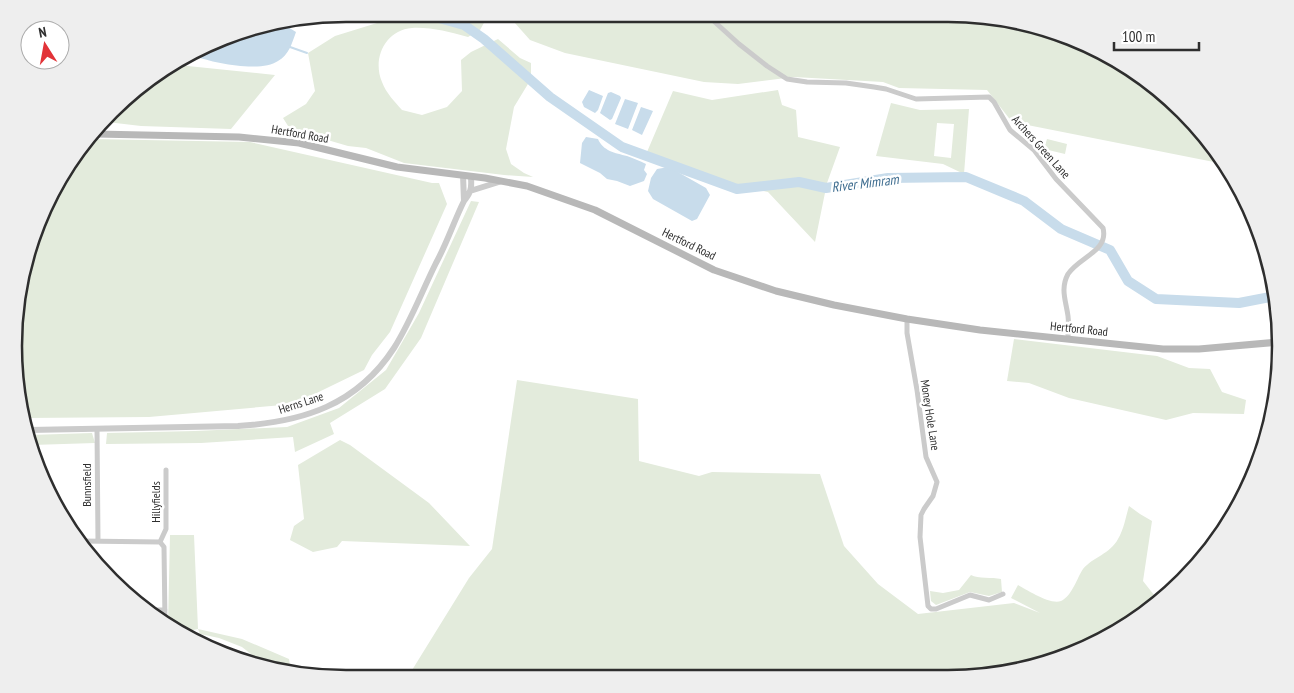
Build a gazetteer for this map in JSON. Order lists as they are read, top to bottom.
{
  "streets": {
    "main road": ["Hertford Road"],
    "street": [
      "Archers Green Lane",
      "Herns Lane",
      "Money Hole Lane",
      "Bunnsfield",
      "Hillyfields"
    ]
  },
  "crossings": [
    ["Hertford Road", "Archers Green Lane"],
    ["Hertford Road", "Herns Lane"],
    ["Hertford Road", "Money Hole Lane"],
    ["Herns Lane", "Bunnsfield"]
  ],
  "water": ["River Mimram"],
  "scale_bar": "100 m",
  "north": "top"
}
